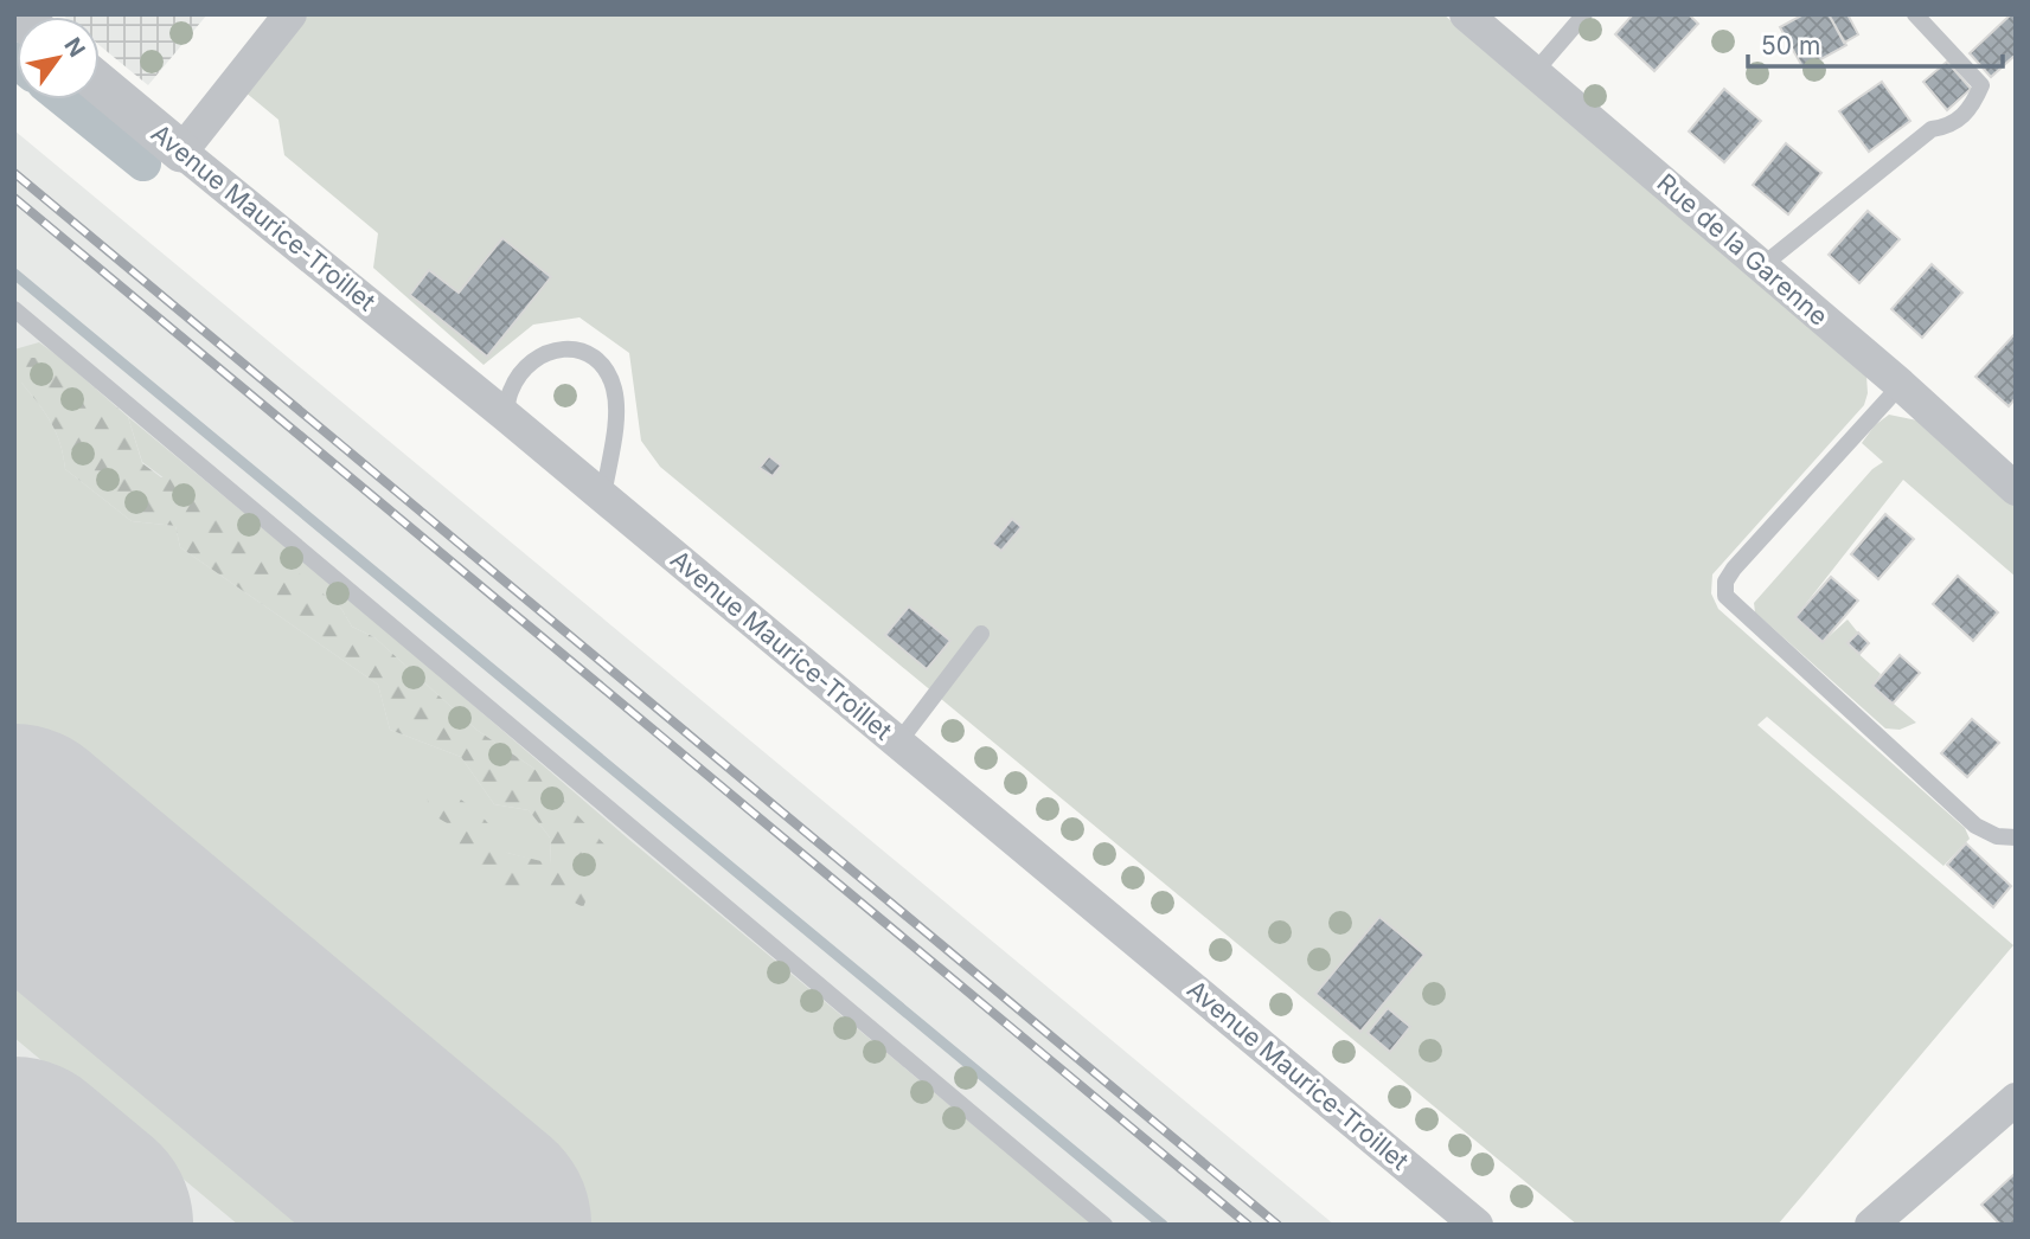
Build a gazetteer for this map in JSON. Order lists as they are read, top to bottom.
{
  "streets": {
    "street": ["Avenue Maurice-Troillet", "Rue de la Garenne"]
  },
  "scale_bar": "50 m",
  "north": "top right"
}
